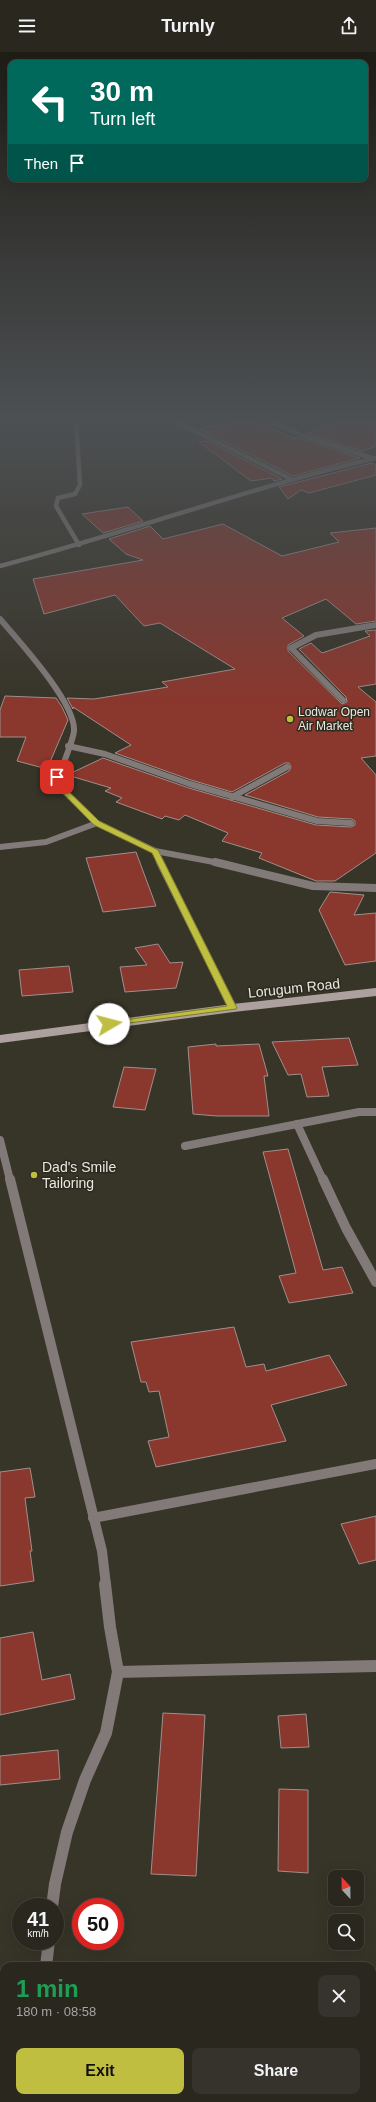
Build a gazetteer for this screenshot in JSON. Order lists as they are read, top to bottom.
{
  "streets": {
    "main road": ["Lorugum Road"]
  },
  "places": ["Lodwar Open Air Market", "Dad's Smile Tailoring"],
  "north": "top",
  "page": {
    "header": "Turnly",
    "turn": ["30 m", "Turn left"],
    "then": "Then",
    "speed": "41 km/h",
    "limit": "50",
    "heading": ["1 min", "180 m · 08:58"],
    "buttons": ["Exit", "Share"]
  }
}
